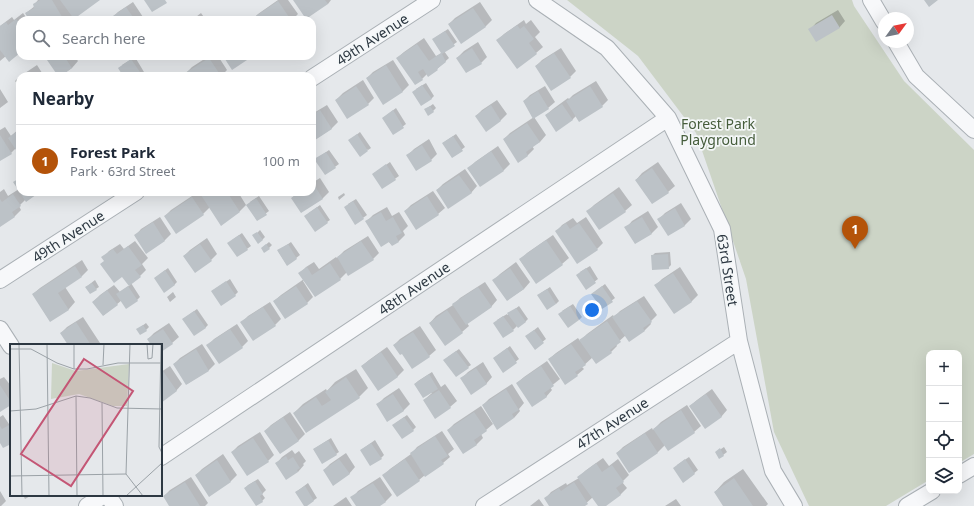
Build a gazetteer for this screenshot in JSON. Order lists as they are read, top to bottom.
{
  "streets": {
    "street": [
      "49th Avenue",
      "63rd Street",
      "48th Avenue",
      "47th Avenue"
    ]
  },
  "crossings": [
    ["63rd Street", "48th Avenue"],
    ["63rd Street", "47th Avenue"]
  ],
  "parks": ["Forest Park Playground"],
  "north": "top right",
  "page": {
    "search": "Search here",
    "heading": "Nearby",
    "list": [
      {
        "mark": "1",
        "name": "Forest Park",
        "note": "Park · 63rd Street",
        "value": "100 m"
      }
    ],
    "pins": "1",
    "map_buttons": ["+", "−"]
  }
}
